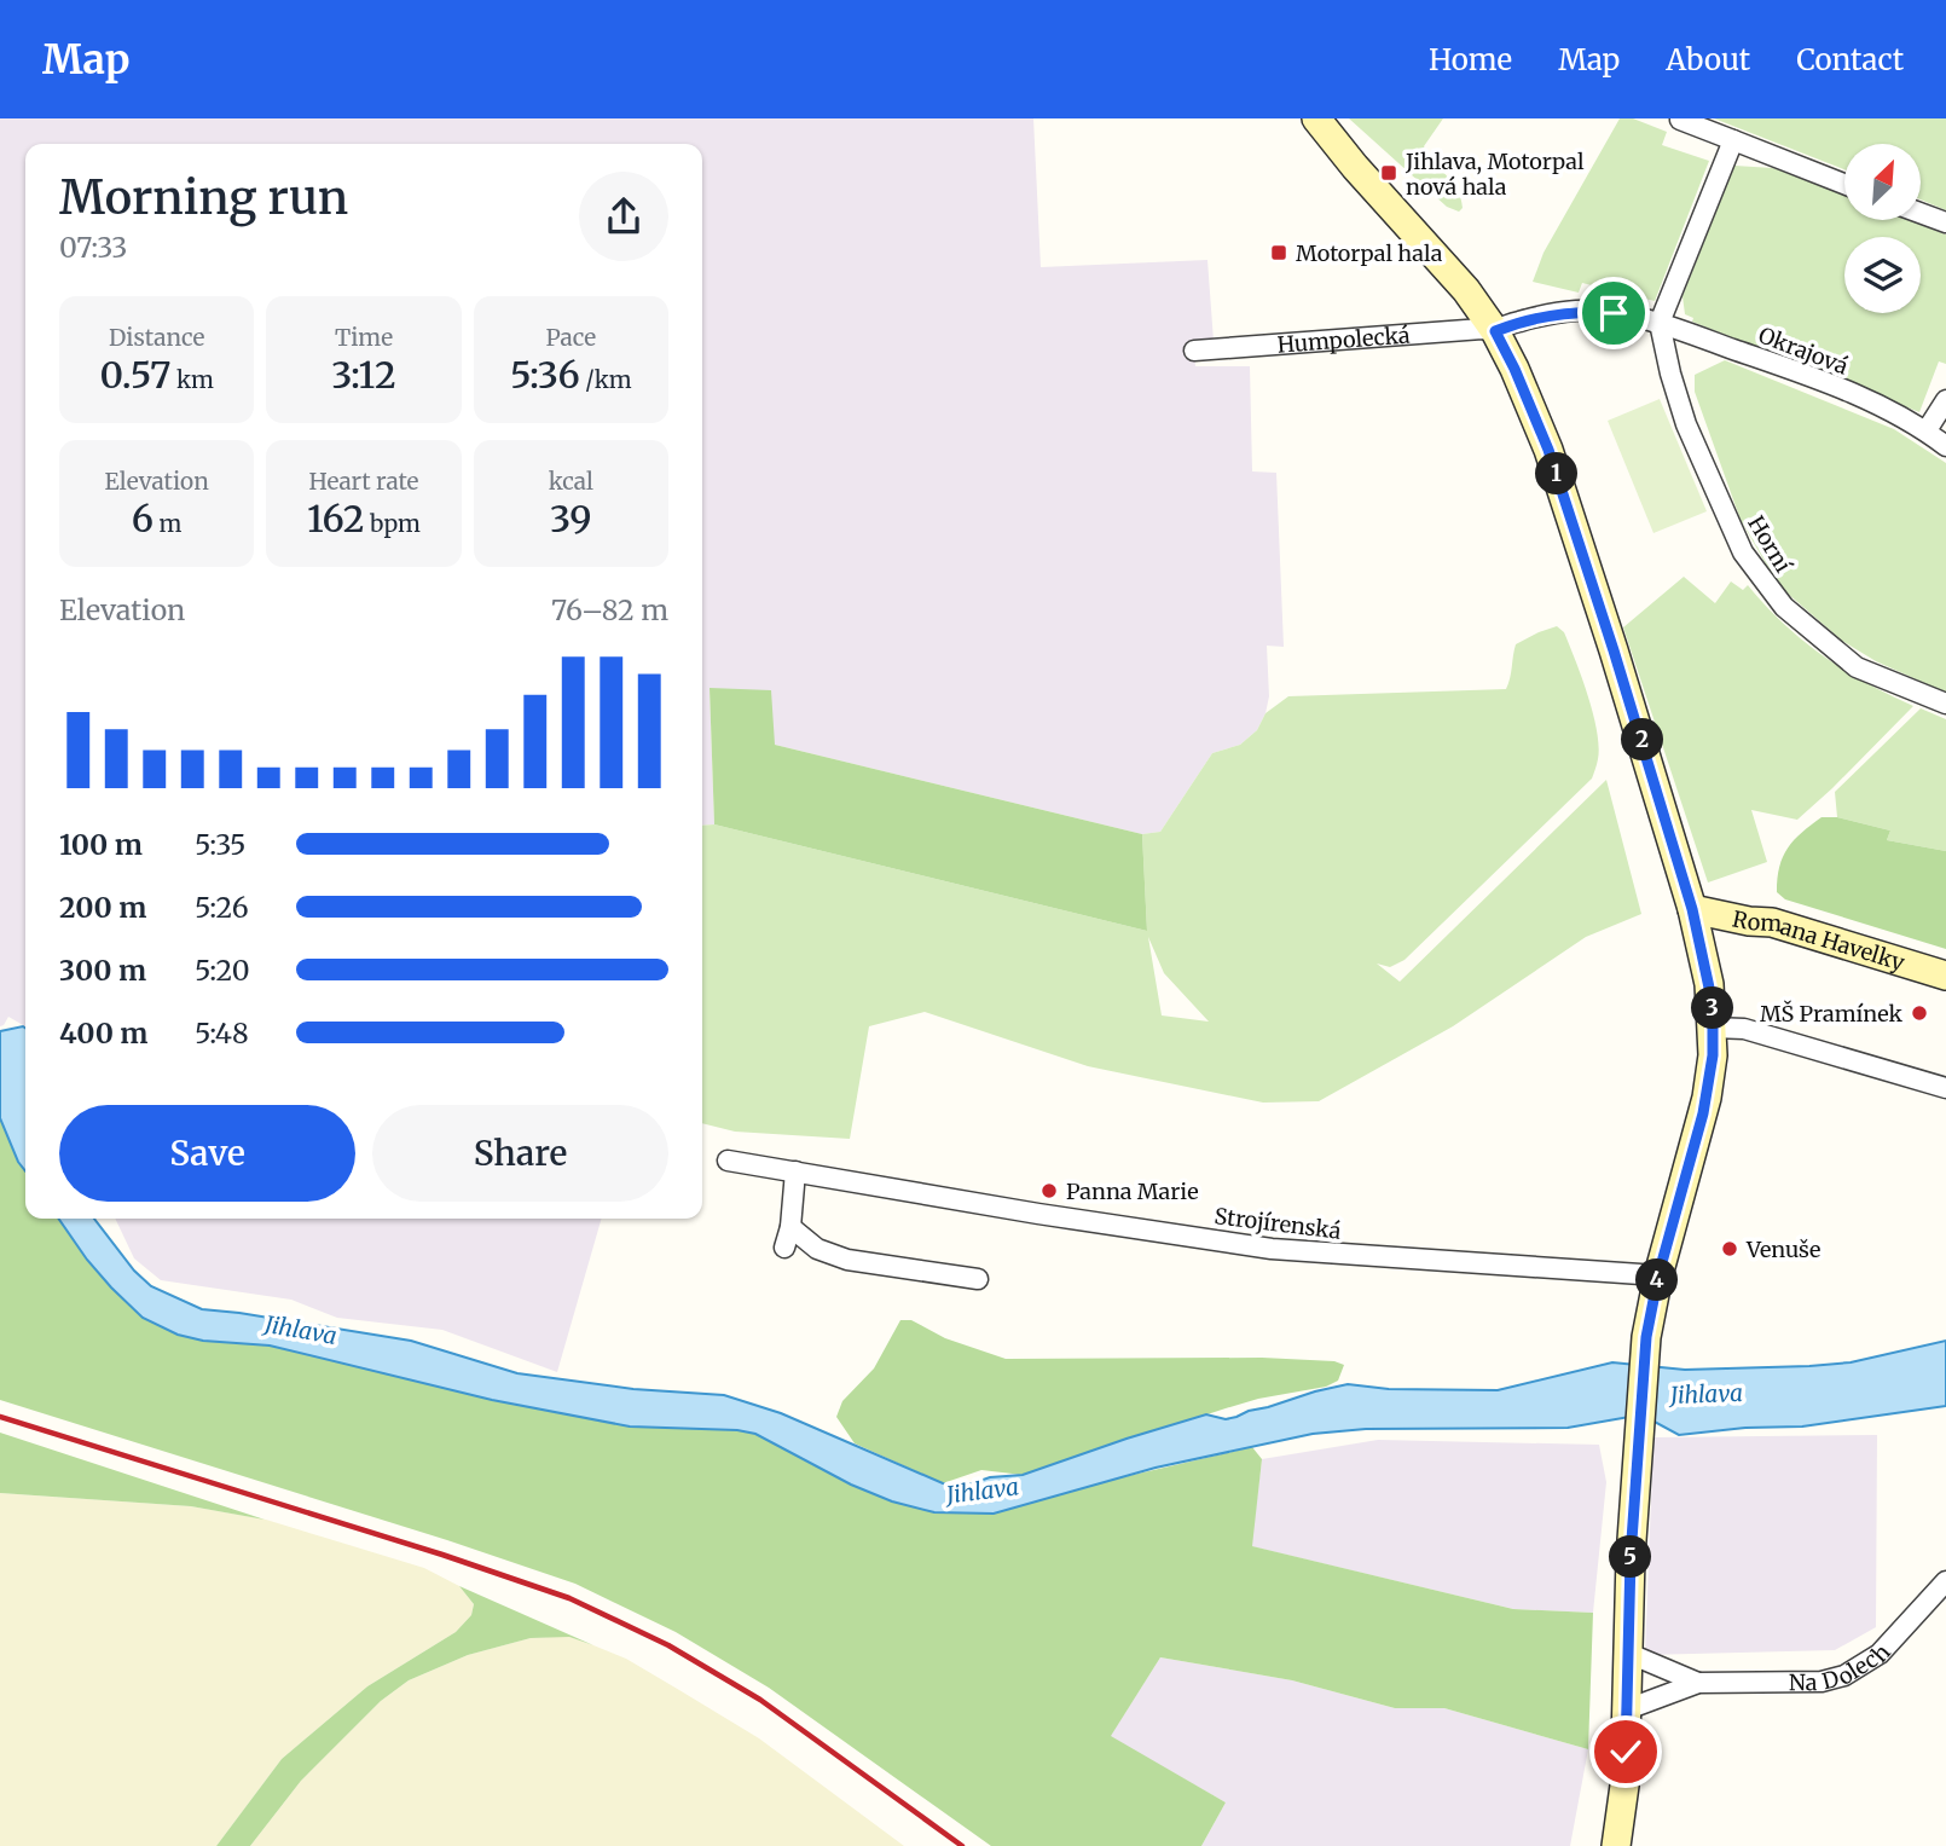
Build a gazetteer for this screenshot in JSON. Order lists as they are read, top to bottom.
{
  "streets": {
    "main road": ["Romana Havelky"],
    "street": [
      "Humpolecká",
      "Okrajová",
      "Horní",
      "Strojírenská",
      "Na Dolech"
    ]
  },
  "crossings": [
    ["Humpolecká", "Okrajová"],
    ["Okrajová", "Horní"]
  ],
  "water": ["Jihlava"],
  "places": {
    "transit": ["Jihlava, Motorpal nová hala", "Motorpal hala"],
    "other": ["MŠ Pramínek", "Panna Marie", "Venuše"]
  },
  "north": "top right",
  "page": {
    "header": "Map",
    "nav": [
      "Home",
      "Map",
      "About",
      "Contact"
    ],
    "heading": ["Morning run", "07:33"],
    "stats": [
      ["Distance", "0.57 km"],
      ["Time", "3:12"],
      ["Pace", "5:36 /km"],
      ["Elevation", "6 m"],
      ["Heart rate", "162 bpm"],
      ["kcal", "39"]
    ],
    "pins": [
      "1",
      "2",
      "3",
      "4",
      "5"
    ],
    "chart": ["Elevation", "76–82 m"],
    "list": [
      {
        "name": "100 m",
        "note": "5:35"
      },
      {
        "name": "200 m",
        "note": "5:26"
      },
      {
        "name": "300 m",
        "note": "5:20"
      },
      {
        "name": "400 m",
        "note": "5:48"
      }
    ],
    "buttons": ["Save", "Share"]
  }
}
